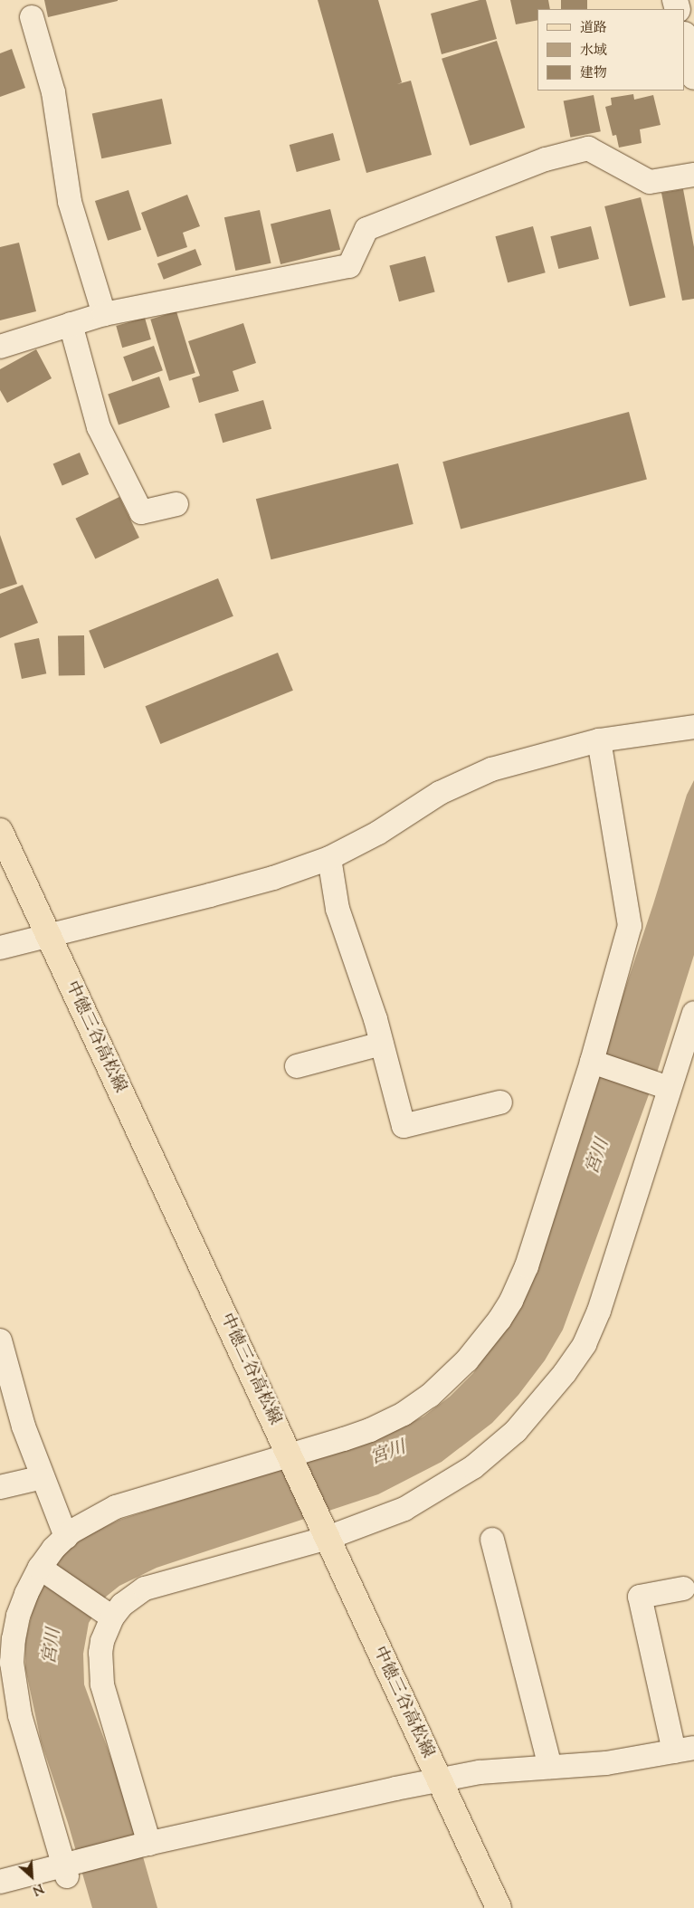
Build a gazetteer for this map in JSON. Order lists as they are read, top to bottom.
{
  "streets": {
    "main road": ["中徳三谷高松線"]
  },
  "water": ["宮川"],
  "legend": ["道路", "水域", "建物"],
  "north": "bottom right"
}
